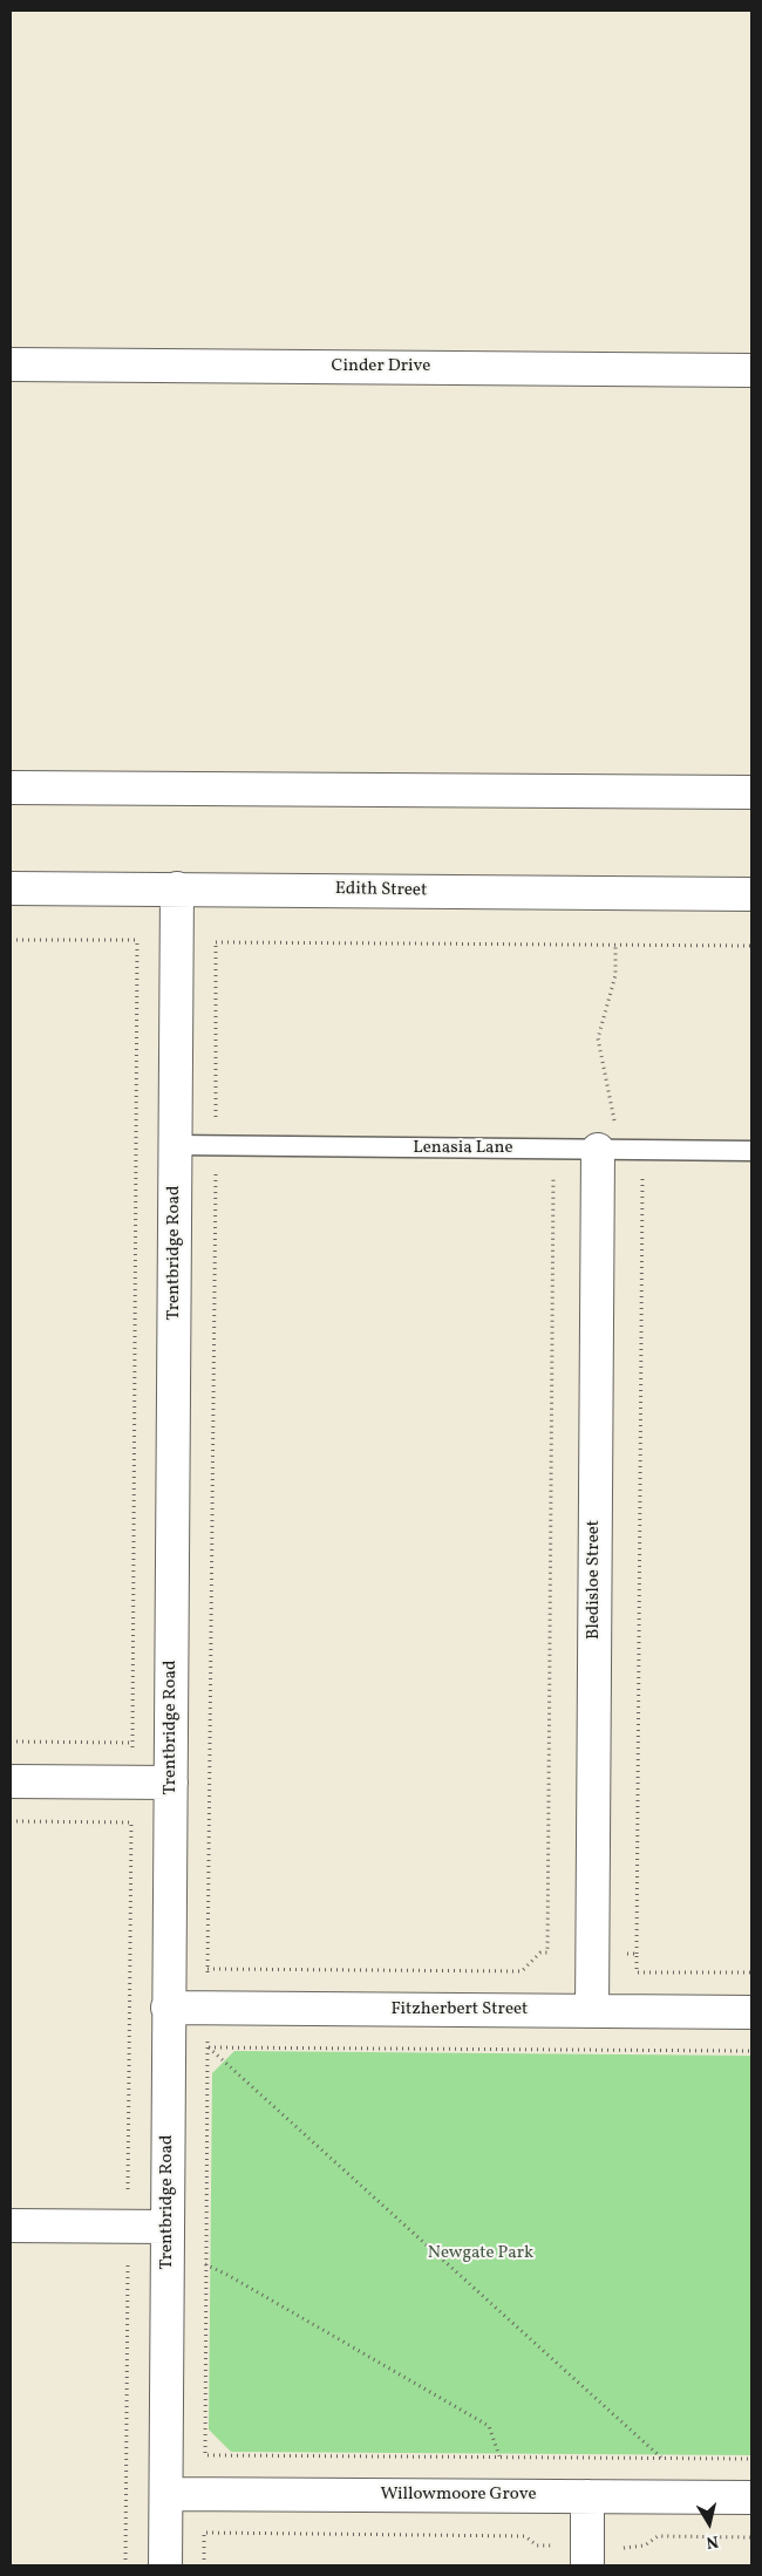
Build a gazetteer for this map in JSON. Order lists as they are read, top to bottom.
{
  "streets": {
    "street": [
      "Cinder Drive",
      "Edith Street",
      "Trentbridge Road",
      "Bledisloe Street",
      "Fitzherbert Street",
      "Willowmoore Grove"
    ],
    "lane": ["Lenasia Lane"]
  },
  "crossings": [
    ["Edith Street", "Trentbridge Road"],
    ["Lenasia Lane", "Trentbridge Road"],
    ["Lenasia Lane", "Bledisloe Street"],
    ["Trentbridge Road", "Fitzherbert Street"],
    ["Trentbridge Road", "Willowmoore Grove"],
    ["Bledisloe Street", "Fitzherbert Street"]
  ],
  "parks": ["Newgate Park"],
  "north": "bottom"
}
